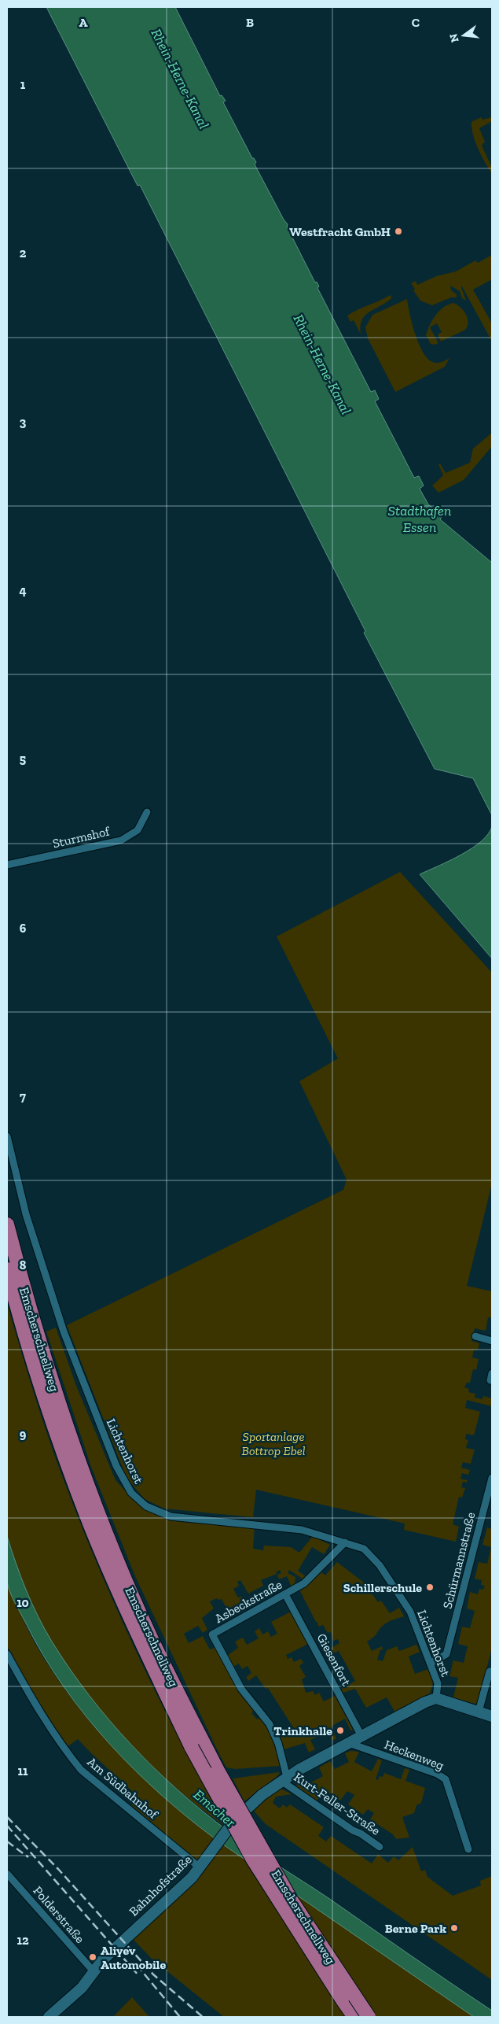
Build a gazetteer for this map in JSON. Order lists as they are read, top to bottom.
{
  "streets": {
    "highway": ["Emscherschnellweg"],
    "street": [
      "Sturmshof",
      "Lichtenhorst",
      "Schürmannstraße",
      "Asbeckstraße",
      "Giesenfort",
      "Heckenweg",
      "Am Südbahnhof",
      "Kurt-Feller-Straße",
      "Bahnhofstraße",
      "Polderstraße"
    ]
  },
  "crossings": [
    ["Lichtenhorst", "Schürmannstraße"],
    ["Lichtenhorst", "Asbeckstraße"],
    ["Lichtenhorst", "Bahnhofstraße"],
    ["Asbeckstraße", "Giesenfort"],
    ["Asbeckstraße", "Kurt-Feller-Straße"],
    ["Asbeckstraße", "Bahnhofstraße"],
    ["Giesenfort", "Bahnhofstraße"],
    ["Heckenweg", "Bahnhofstraße"],
    ["Am Südbahnhof", "Bahnhofstraße"],
    ["Kurt-Feller-Straße", "Bahnhofstraße"],
    ["Bahnhofstraße", "Polderstraße"]
  ],
  "water": ["Rhein-Herne-Kanal", "Stadthafen Essen", "Emscher"],
  "parks": ["Sportanlage Bottrop Ebel"],
  "places": [
    "Westfracht GmbH",
    "Schillerschule",
    "Trinkhalle",
    "Berne Park",
    "Aliyev Automobile"
  ],
  "north": "left",
  "grid": {
    "columns": ["A", "B", "C"],
    "rows": [
      "1",
      "2",
      "3",
      "4",
      "5",
      "6",
      "7",
      "8",
      "9",
      "10",
      "11",
      "12"
    ]
  }
}
